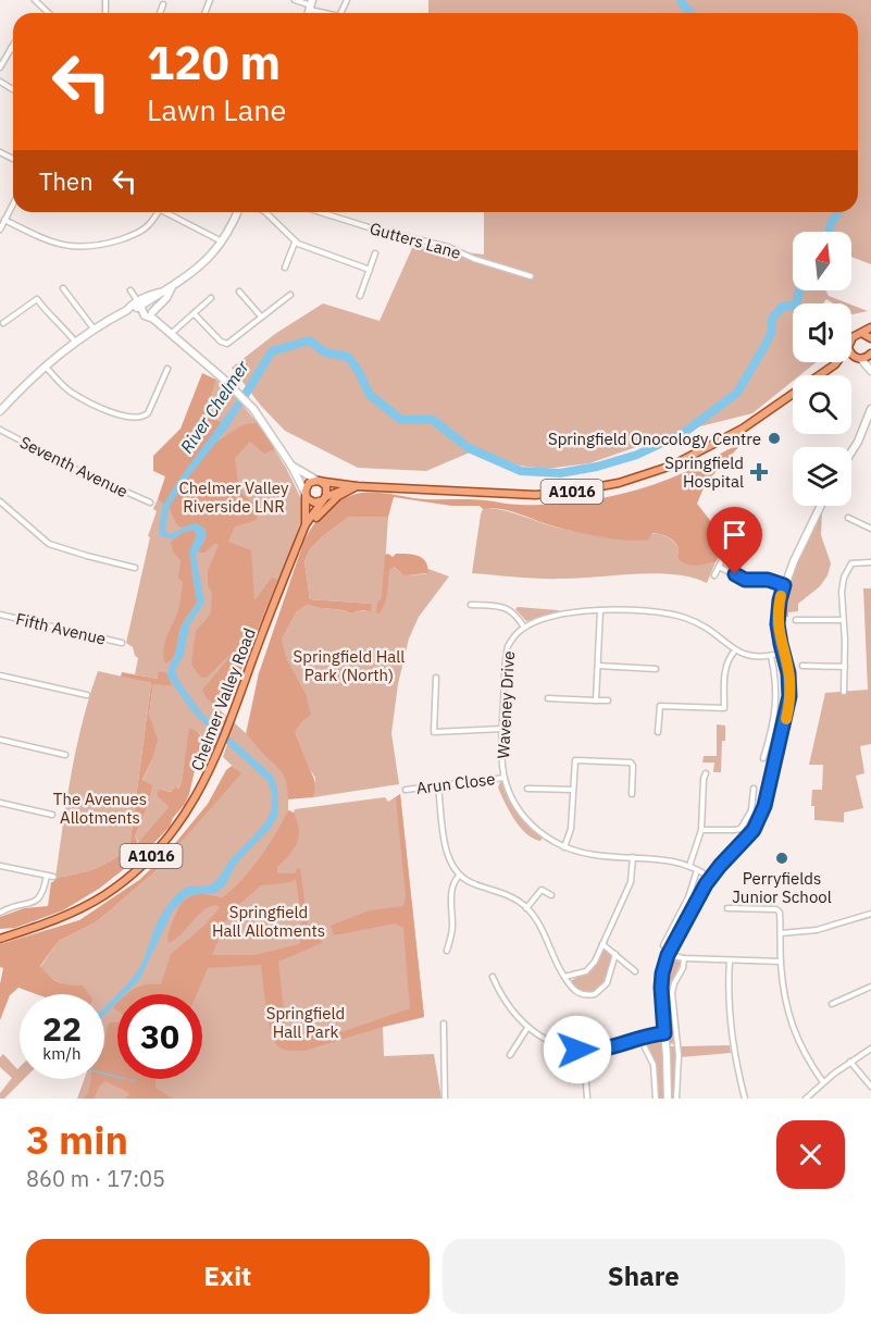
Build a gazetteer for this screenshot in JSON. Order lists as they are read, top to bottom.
{
  "streets": {
    "main road": ["A1016", "Chelmer Valley Road"],
    "street": [
      "Gutters Lane",
      "Seventh Avenue",
      "Fifth Avenue",
      "Waveney Drive",
      "Arun Close"
    ]
  },
  "crossings": [
    ["A1016", "Chelmer Valley Road"],
    ["Waveney Drive", "Arun Close"]
  ],
  "water": ["River Chelmer"],
  "parks": [
    "Chelmer Valley Riverside LNR",
    "Springfield Hall Park (North)",
    "The Avenues Allotments",
    "Springfield Hall Allotments",
    "Springfield Hall Park"
  ],
  "places": {
    "other": ["Springfield Onocology Centre", "Perryfields Junior School"],
    "health": ["Springfield Hospital"]
  },
  "north": "top",
  "page": {
    "turn": ["120 m", "Lawn Lane"],
    "then": "Then",
    "speed": "22 km/h",
    "limit": "30",
    "heading": ["3 min", "860 m · 17:05"],
    "buttons": ["Exit", "Share"]
  }
}
